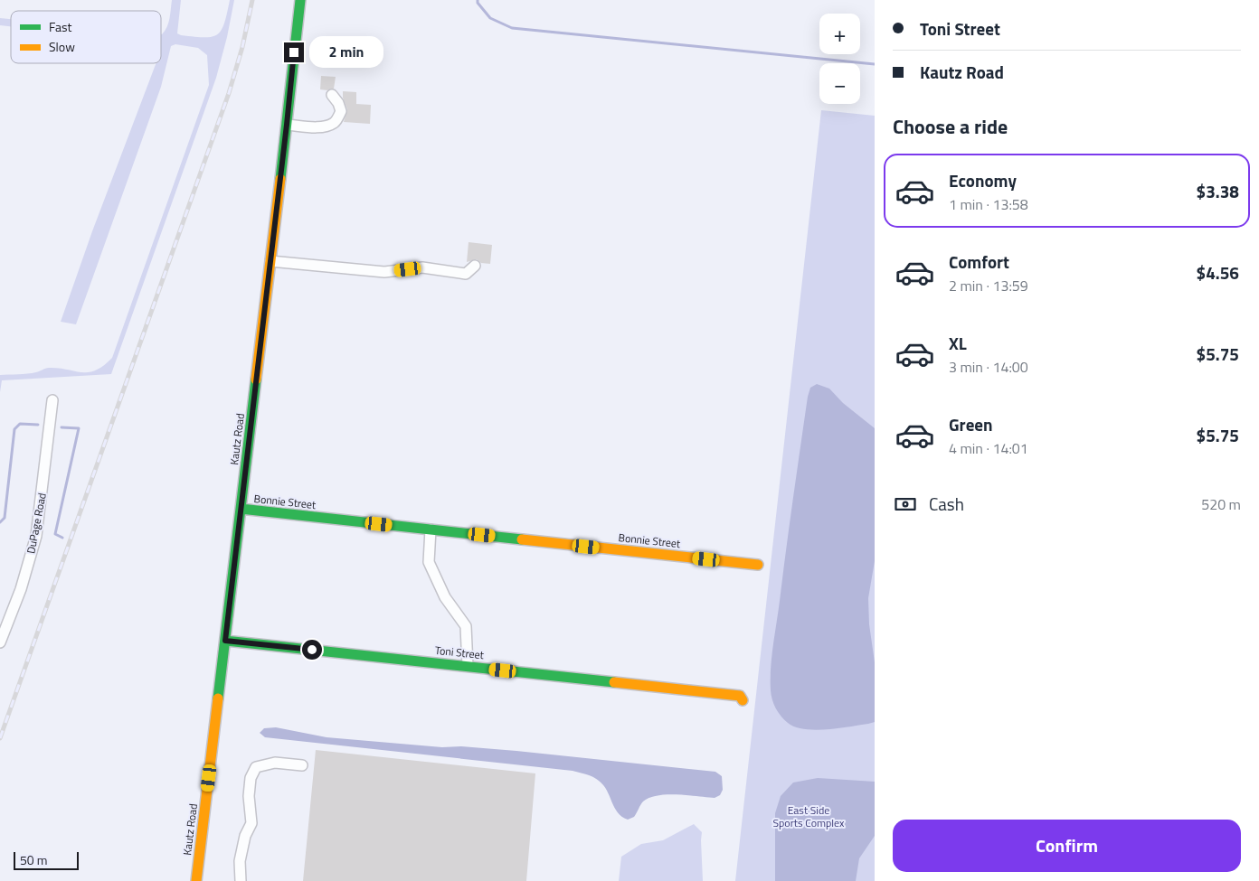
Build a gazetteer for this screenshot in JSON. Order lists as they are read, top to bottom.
{
  "streets": {
    "street": [
      "Kautz Road",
      "Bonnie Street",
      "DuPage Road",
      "Toni Street"
    ]
  },
  "crossings": [
    ["Kautz Road", "Bonnie Street"],
    ["Kautz Road", "Toni Street"]
  ],
  "parks": ["East Side Sports Complex"],
  "legend": ["Fast", "Slow"],
  "scale_bar": "50 m",
  "page": {
    "banner": ["Toni Street", "Kautz Road"],
    "map_buttons": ["+", "−"],
    "bubble": "2 min",
    "heading": "Choose a ride",
    "list": [
      {
        "name": "Economy",
        "note": "1 min · 13:58",
        "value": "$3.38"
      },
      {
        "name": "Comfort",
        "note": "2 min · 13:59",
        "value": "$4.56"
      },
      {
        "name": "XL",
        "note": "3 min · 14:00",
        "value": "$5.75"
      },
      {
        "name": "Green",
        "note": "4 min · 14:01",
        "value": "$5.75"
      }
    ],
    "pay": ["Cash", "520 m"],
    "buttons": "Confirm",
    "scale": "50 m"
  }
}
